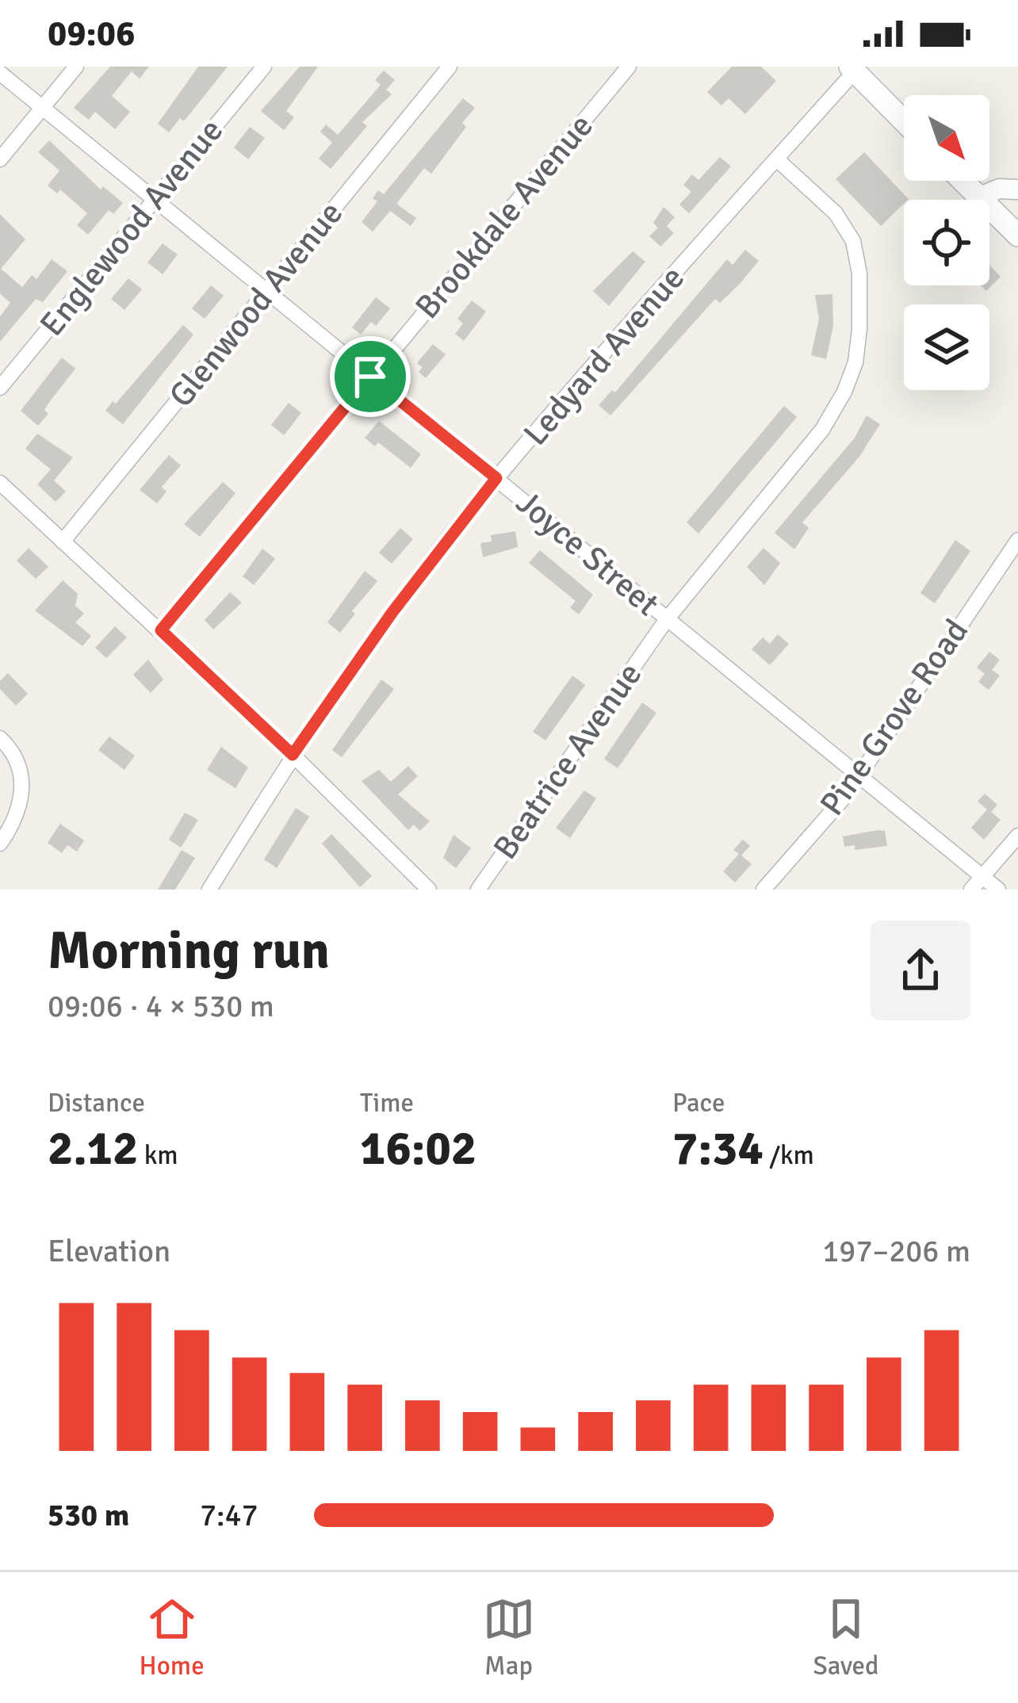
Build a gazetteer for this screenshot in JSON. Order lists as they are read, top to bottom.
{
  "streets": {
    "street": [
      "Brookdale Avenue",
      "Englewood Avenue",
      "Glenwood Avenue",
      "Ledyard Avenue",
      "Joyce Street",
      "Pine Grove Road",
      "Beatrice Avenue"
    ]
  },
  "crossings": [
    ["Brookdale Avenue", "Joyce Street"],
    ["Englewood Avenue", "Joyce Street"],
    ["Glenwood Avenue", "Joyce Street"],
    ["Ledyard Avenue", "Joyce Street"],
    ["Ledyard Avenue", "Beatrice Avenue"],
    ["Joyce Street", "Pine Grove Road"],
    ["Joyce Street", "Beatrice Avenue"]
  ],
  "north": "bottom right",
  "page": {
    "status": "09:06",
    "heading": ["Morning run", "09:06 · 4 × 530 m"],
    "stats": [
      ["Distance", "2.12 km"],
      ["Time", "16:02"],
      ["Pace", "7:34 /km"]
    ],
    "chart": ["Elevation", "197–206 m"],
    "list": [
      {
        "name": "530 m",
        "note": "7:47"
      }
    ],
    "tabs": ["Home", "Map", "Saved"]
  }
}
